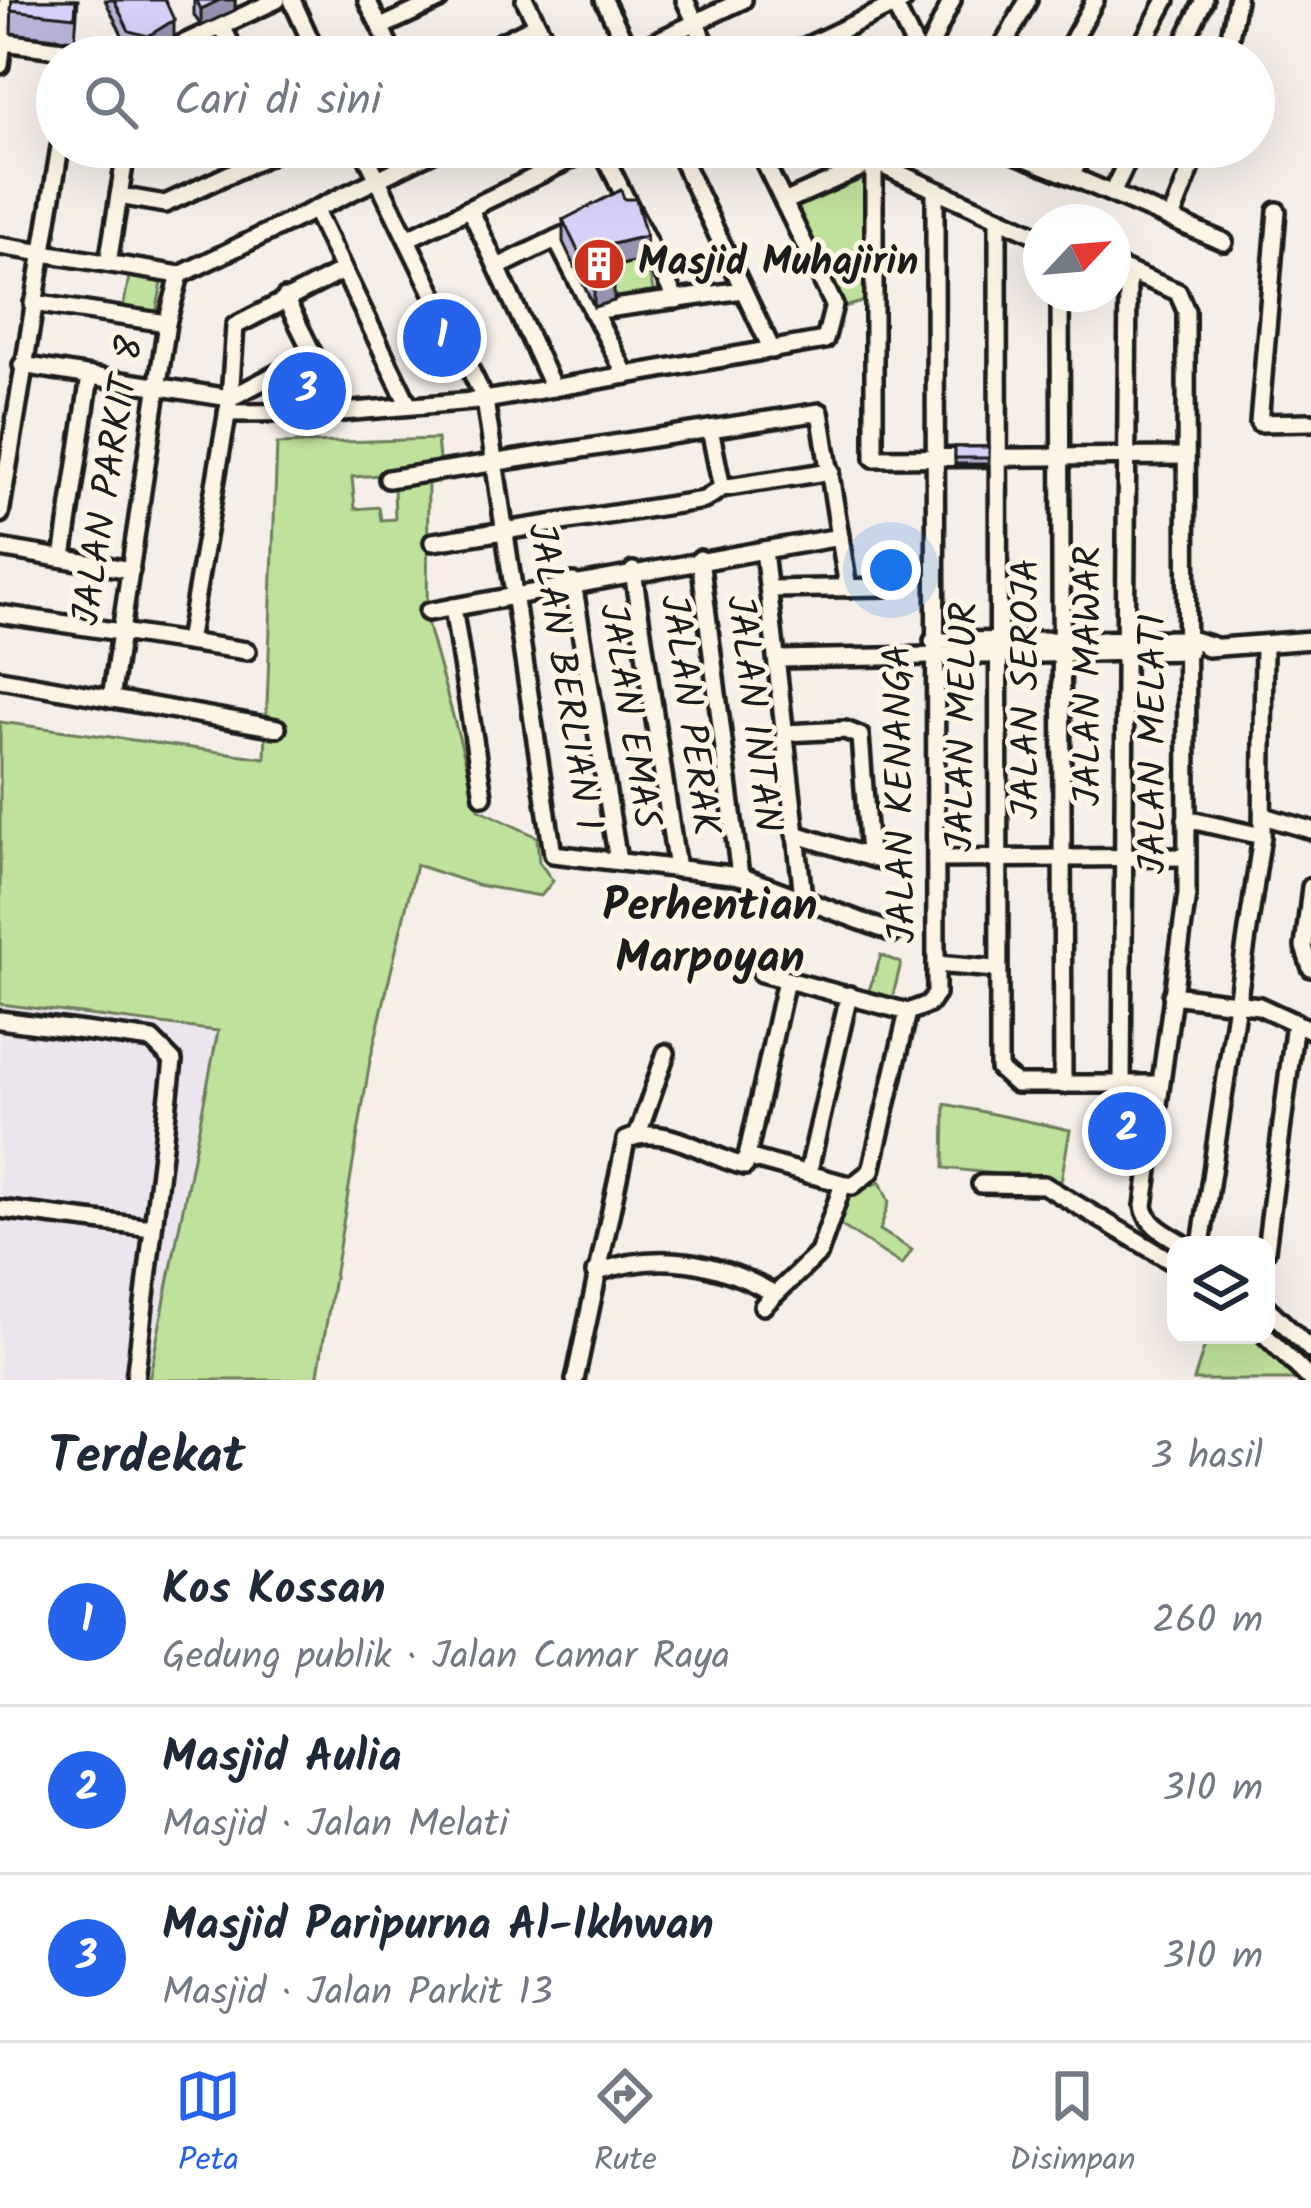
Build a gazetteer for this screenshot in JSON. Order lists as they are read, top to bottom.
{
  "streets": {
    "street": [
      "JALAN PARKIT 8",
      "JALAN MAWAR",
      "JALAN BERLIAN 1",
      "JALAN SEROJA",
      "JALAN INTAN",
      "JALAN PERAK",
      "JALAN EMAS",
      "JALAN MELUR",
      "JALAN MELATI",
      "JALAN KENANGA"
    ]
  },
  "crossings": [
    ["JALAN MAWAR", "JALAN MELUR"],
    ["JALAN BERLIAN 1", "JALAN INTAN"],
    ["JALAN BERLIAN 1", "JALAN PERAK"],
    ["JALAN BERLIAN 1", "JALAN EMAS"],
    ["JALAN SEROJA", "JALAN MELUR"],
    ["JALAN MELUR", "JALAN MELATI"]
  ],
  "districts": ["Perhentian Marpoyan"],
  "places": {
    "building": ["Masjid Muhajirin"]
  },
  "north": "top right",
  "page": {
    "search": "Cari di sini",
    "pins": ["1", "3", "2"],
    "heading": ["Terdekat", "3 hasil"],
    "list": [
      {
        "mark": "1",
        "name": "Kos Kossan",
        "note": "Gedung publik · Jalan Camar Raya",
        "value": "260 m"
      },
      {
        "mark": "2",
        "name": "Masjid Aulia",
        "note": "Masjid · Jalan Melati",
        "value": "310 m"
      },
      {
        "mark": "3",
        "name": "Masjid Paripurna Al-Ikhwan",
        "note": "Masjid · Jalan Parkit 13",
        "value": "310 m"
      }
    ],
    "nav": ["Peta", "Rute", "Disimpan"]
  }
}
